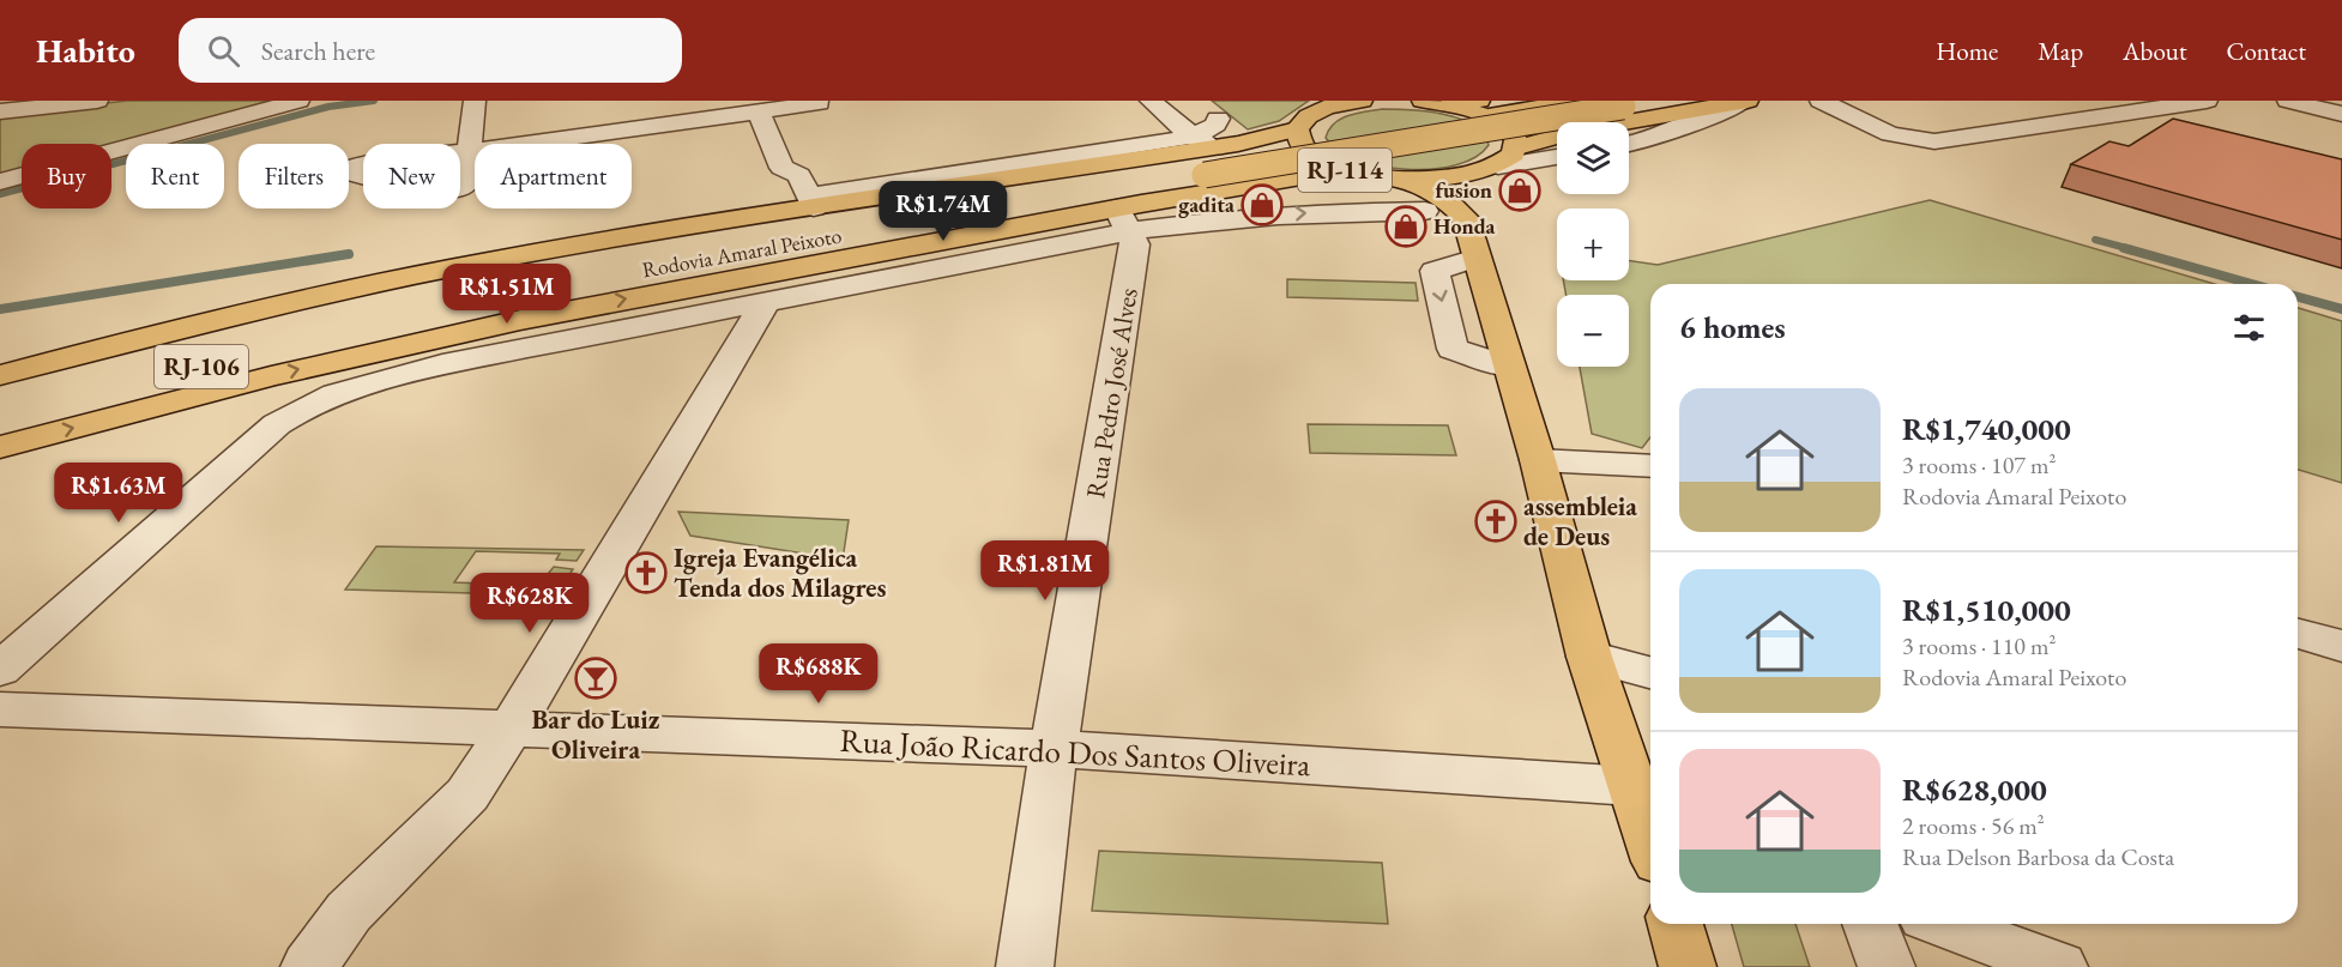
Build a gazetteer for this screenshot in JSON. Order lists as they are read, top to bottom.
{
  "streets": {
    "main road": ["RJ-114", "Rodovia Amaral Peixoto", "RJ-106"],
    "street": ["Rua Pedro José Alves", "Rua João Ricardo Dos Santos Oliveira"]
  },
  "crossings": [
    ["Rua Pedro José Alves", "Rua João Ricardo Dos Santos Oliveira"]
  ],
  "places": {
    "shop": ["fusion", "gadita", "Honda"],
    "church": ["assembleia de Deus", "Igreja Evangélica Tenda dos Milagres"],
    "bar": ["Bar do Luiz Oliveira"]
  },
  "page": {
    "header": "Habito",
    "search": "Search here",
    "nav": [
      "Home",
      "Map",
      "About",
      "Contact"
    ],
    "map_buttons": ["+", "−"],
    "chip": [
      "Buy",
      "Rent",
      "Filters",
      "New",
      "Apartment"
    ],
    "price": [
      "R$1.74M",
      "R$1.51M",
      "R$1.63M",
      "R$1.81M",
      "R$628K",
      "R$688K"
    ],
    "heading": "6 homes",
    "list": [
      {
        "name": "R$1,740,000",
        "note": "3 rooms · 107 m² · Rodovia Amaral Peixoto"
      },
      {
        "name": "R$1,510,000",
        "note": "3 rooms · 110 m² · Rodovia Amaral Peixoto"
      },
      {
        "name": "R$628,000",
        "note": "2 rooms · 56 m² · Rua Delson Barbosa da Costa"
      }
    ]
  }
}
